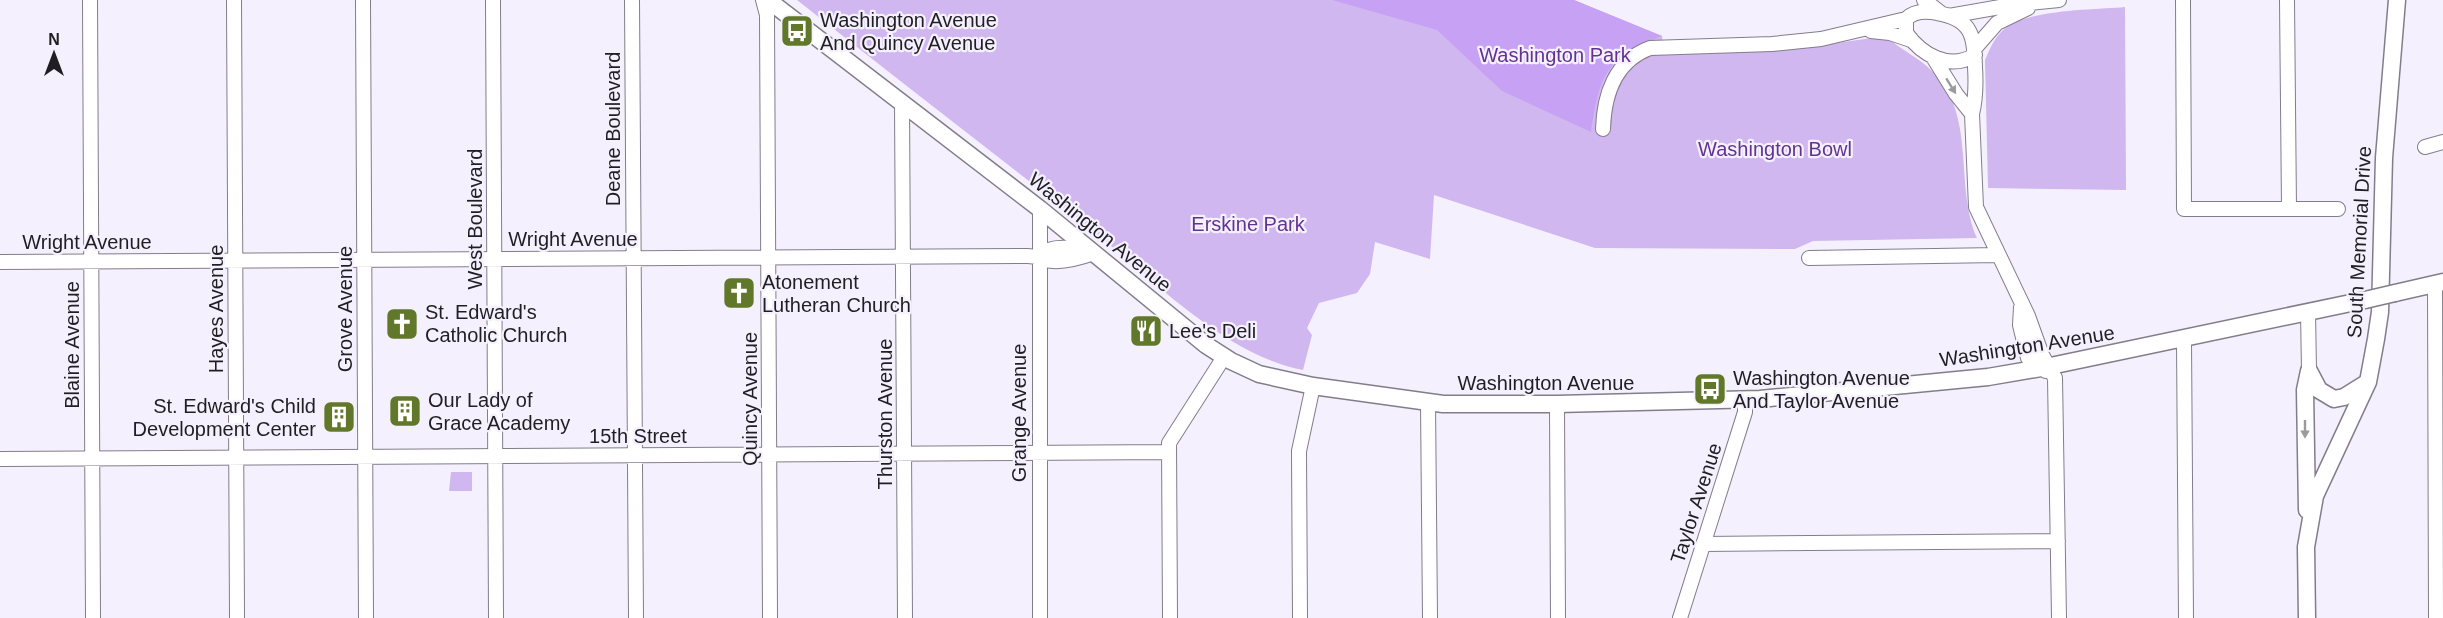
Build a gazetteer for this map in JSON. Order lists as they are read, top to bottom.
{
  "streets": {
    "main road": ["Washington Avenue", "South Memorial Drive"],
    "street": [
      "Deane Boulevard",
      "West Boulevard",
      "Wright Avenue",
      "Hayes Avenue",
      "Grove Avenue",
      "Blaine Avenue",
      "Quincy Avenue",
      "Grange Avenue",
      "Thurston Avenue",
      "15th Street",
      "Taylor Avenue"
    ]
  },
  "crossings": [
    ["Deane Boulevard", "Wright Avenue"],
    ["Deane Boulevard", "15th Street"],
    ["West Boulevard", "Wright Avenue"],
    ["West Boulevard", "15th Street"],
    ["Washington Avenue", "Wright Avenue"],
    ["Washington Avenue", "Grange Avenue"],
    ["Washington Avenue", "Thurston Avenue"],
    ["Washington Avenue", "Taylor Avenue"],
    ["Wright Avenue", "Hayes Avenue"],
    ["Wright Avenue", "Grove Avenue"],
    ["Wright Avenue", "Blaine Avenue"],
    ["Wright Avenue", "Quincy Avenue"],
    ["Wright Avenue", "Grange Avenue"],
    ["Wright Avenue", "Thurston Avenue"],
    ["Hayes Avenue", "15th Street"],
    ["Grove Avenue", "15th Street"],
    ["Blaine Avenue", "15th Street"],
    ["Quincy Avenue", "15th Street"],
    ["Grange Avenue", "15th Street"],
    ["Thurston Avenue", "15th Street"]
  ],
  "parks": ["Washington Park", "Washington Bowl", "Erskine Park"],
  "places": {
    "bus stop": ["Washington Avenue And Quincy Avenue", "Washington Avenue And Taylor Avenue"],
    "church": ["Atonement Lutheran Church", "St. Edward's Catholic Church"],
    "restaurant": ["Lee's Deli"],
    "building": ["Our Lady of Grace Academy", "St. Edward's Child Development Center"]
  },
  "north": "top"
}
